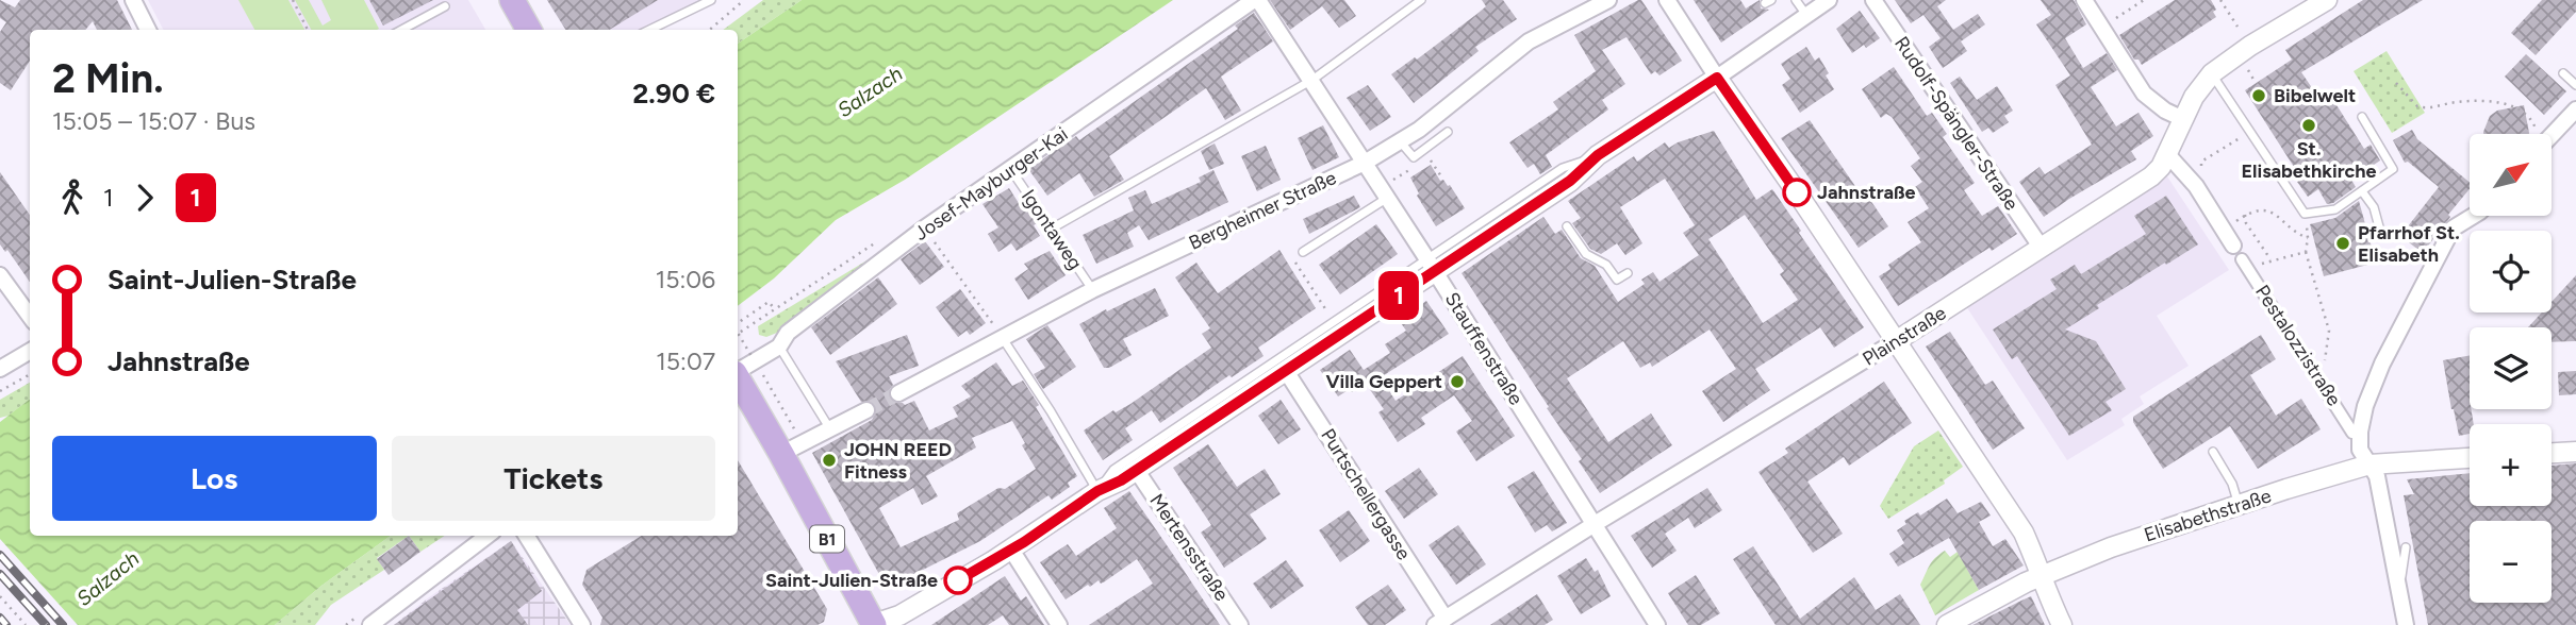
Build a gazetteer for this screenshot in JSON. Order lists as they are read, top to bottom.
{
  "streets": {
    "main road": ["B1"],
    "street": [
      "Rudolf-Spängler-Straße",
      "Josef-Mayburger-Kai",
      "Bergheimer Straße",
      "Plainstraße",
      "Pestalozzistraße",
      "Stauffenstraße",
      "Purtschellergasse",
      "Elisabethstraße",
      "Mertensstraße"
    ],
    "lane": ["Igontaweg"]
  },
  "crossings": [
    ["Rudolf-Spängler-Straße", "Plainstraße"],
    ["Josef-Mayburger-Kai", "Igontaweg"],
    ["Josef-Mayburger-Kai", "Stauffenstraße"],
    ["Josef-Mayburger-Kai", "B1"],
    ["Bergheimer Straße", "Igontaweg"],
    ["Bergheimer Straße", "Stauffenstraße"],
    ["Plainstraße", "Stauffenstraße"],
    ["Plainstraße", "Purtschellergasse"]
  ],
  "water": ["Salzach"],
  "places": [
    "Bibelwelt",
    "St. Elisabethkirche",
    "Jahnstraße",
    "Pfarrhof St. Elisabeth",
    "Villa Geppert",
    "JOHN REED Fitness",
    "Saint-Julien-Straße"
  ],
  "lines": ["bus line 1"],
  "north": "top right",
  "page": {
    "on_map": "1",
    "heading": ["2 Min.", "15:05 – 15:07 · Bus", "2.90 €"],
    "map_buttons": ["+", "−"],
    "legs": ["1", "1"],
    "list": [
      {
        "name": "Saint-Julien-Straße",
        "value": "15:06"
      },
      {
        "name": "Jahnstraße",
        "value": "15:07"
      }
    ],
    "buttons": ["Los", "Tickets"]
  }
}
